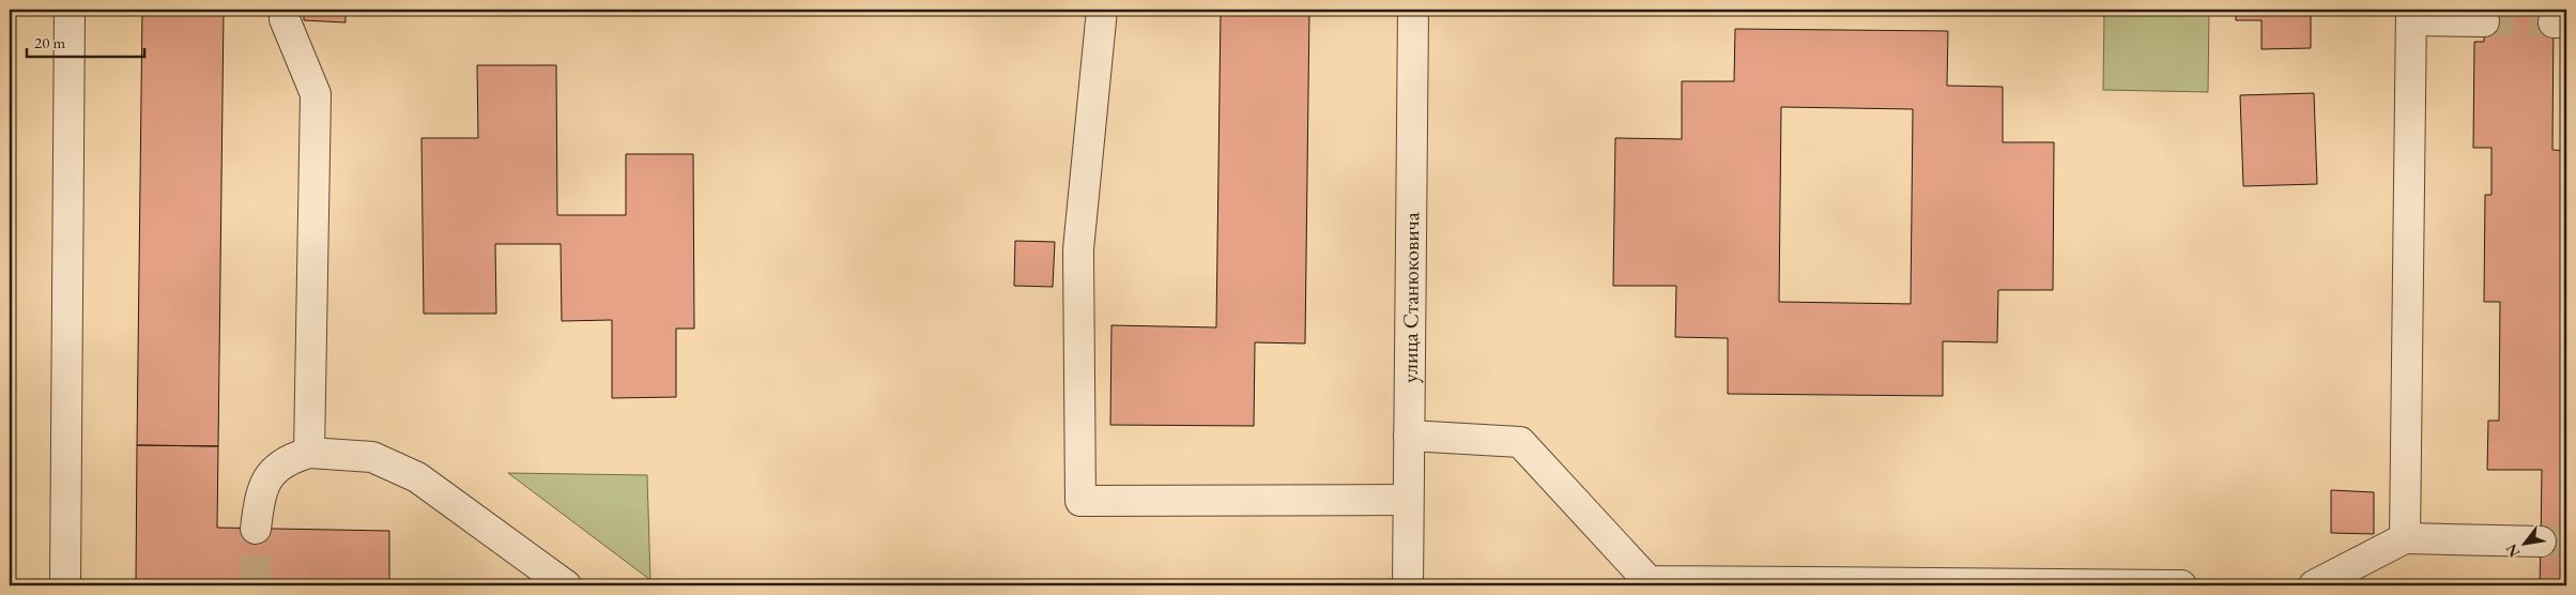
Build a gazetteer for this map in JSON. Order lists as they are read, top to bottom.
{
  "streets": {
    "street": ["улица Станюковича"]
  },
  "scale_bar": "20 m",
  "north": "bottom left"
}
